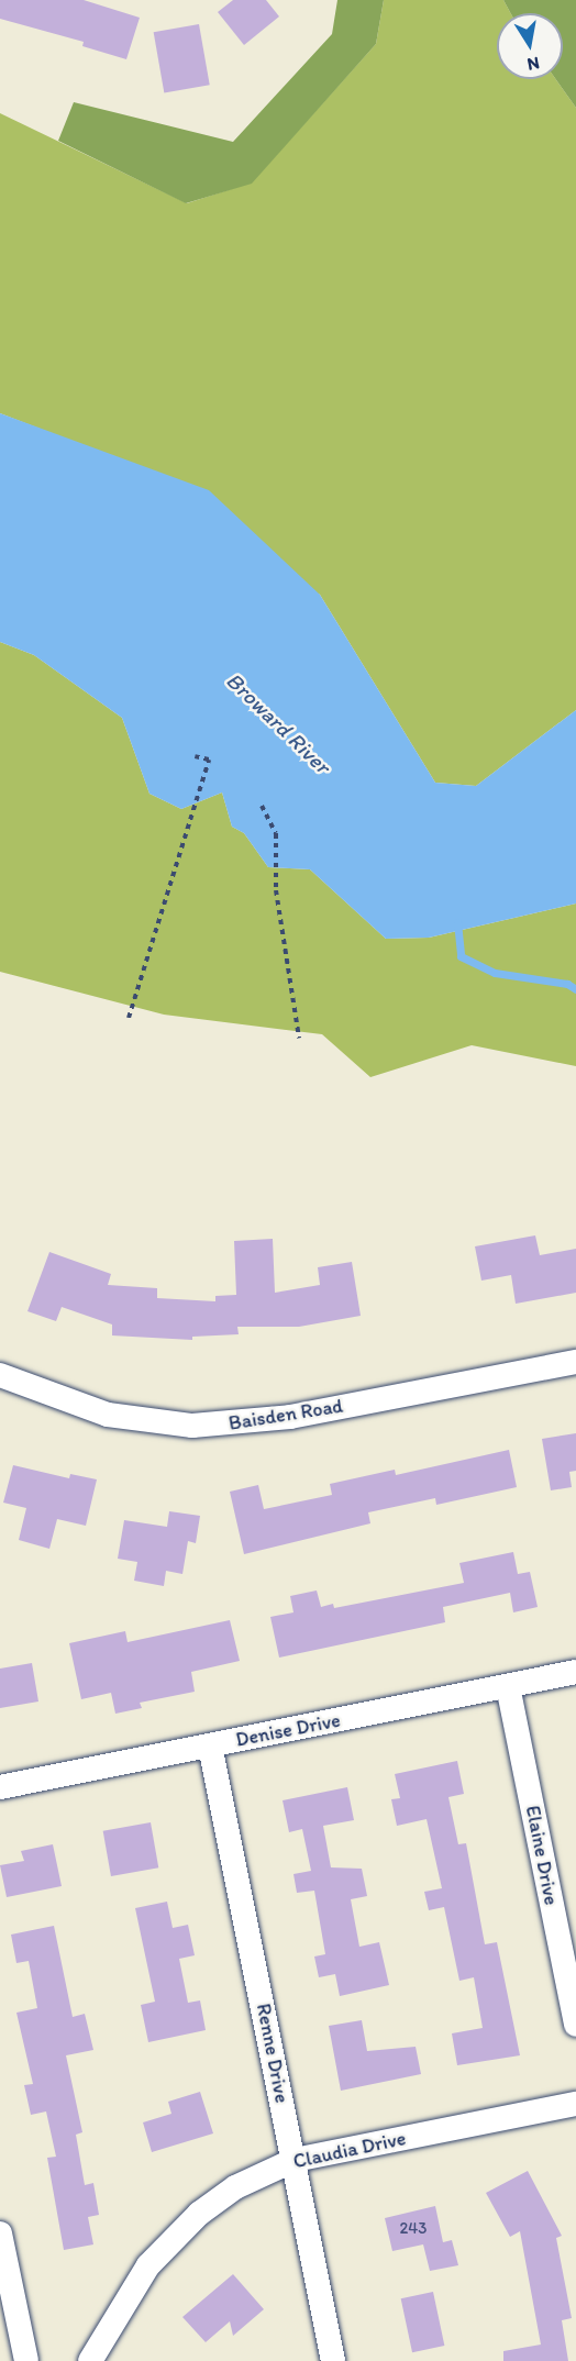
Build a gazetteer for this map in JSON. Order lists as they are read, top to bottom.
{
  "streets": {
    "street": [
      "Baisden Road",
      "Denise Drive",
      "Elaine Drive",
      "Renne Drive",
      "Claudia Drive"
    ]
  },
  "crossings": [
    ["Denise Drive", "Elaine Drive"],
    ["Denise Drive", "Renne Drive"],
    ["Renne Drive", "Claudia Drive"]
  ],
  "water": ["Broward River"],
  "house_numbers": ["243"],
  "north": "bottom"
}
